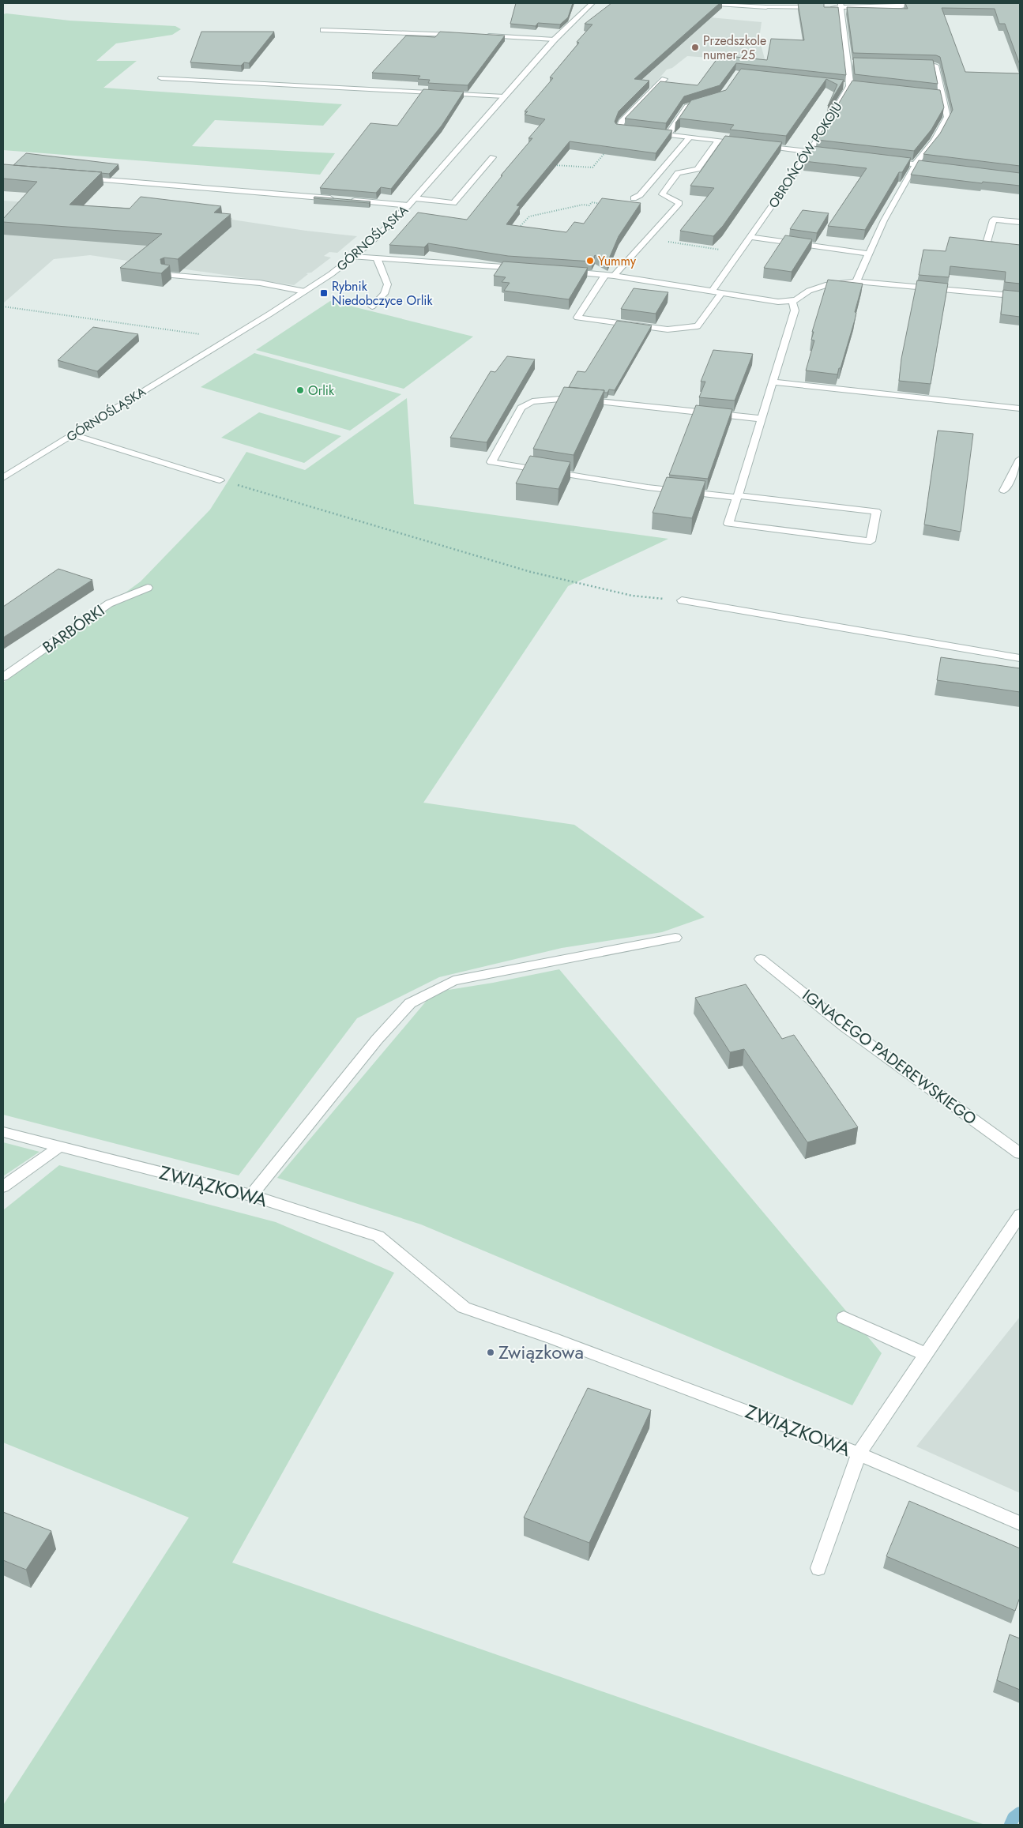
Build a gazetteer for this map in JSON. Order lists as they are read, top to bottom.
{
  "streets": {
    "street": [
      "OBROŃCÓW POKOJU",
      "GÓRNOŚLĄSKA",
      "BARBÓRKI",
      "IGNACEGO PADEREWSKIEGO",
      "ZWIĄZKOWA"
    ]
  },
  "places": {
    "other": [
      "Przedszkole numer 25",
      "Yummy",
      "Orlik",
      "Związkowa"
    ],
    "transit": ["Rybnik Niedobczyce Orlik"]
  }
}
